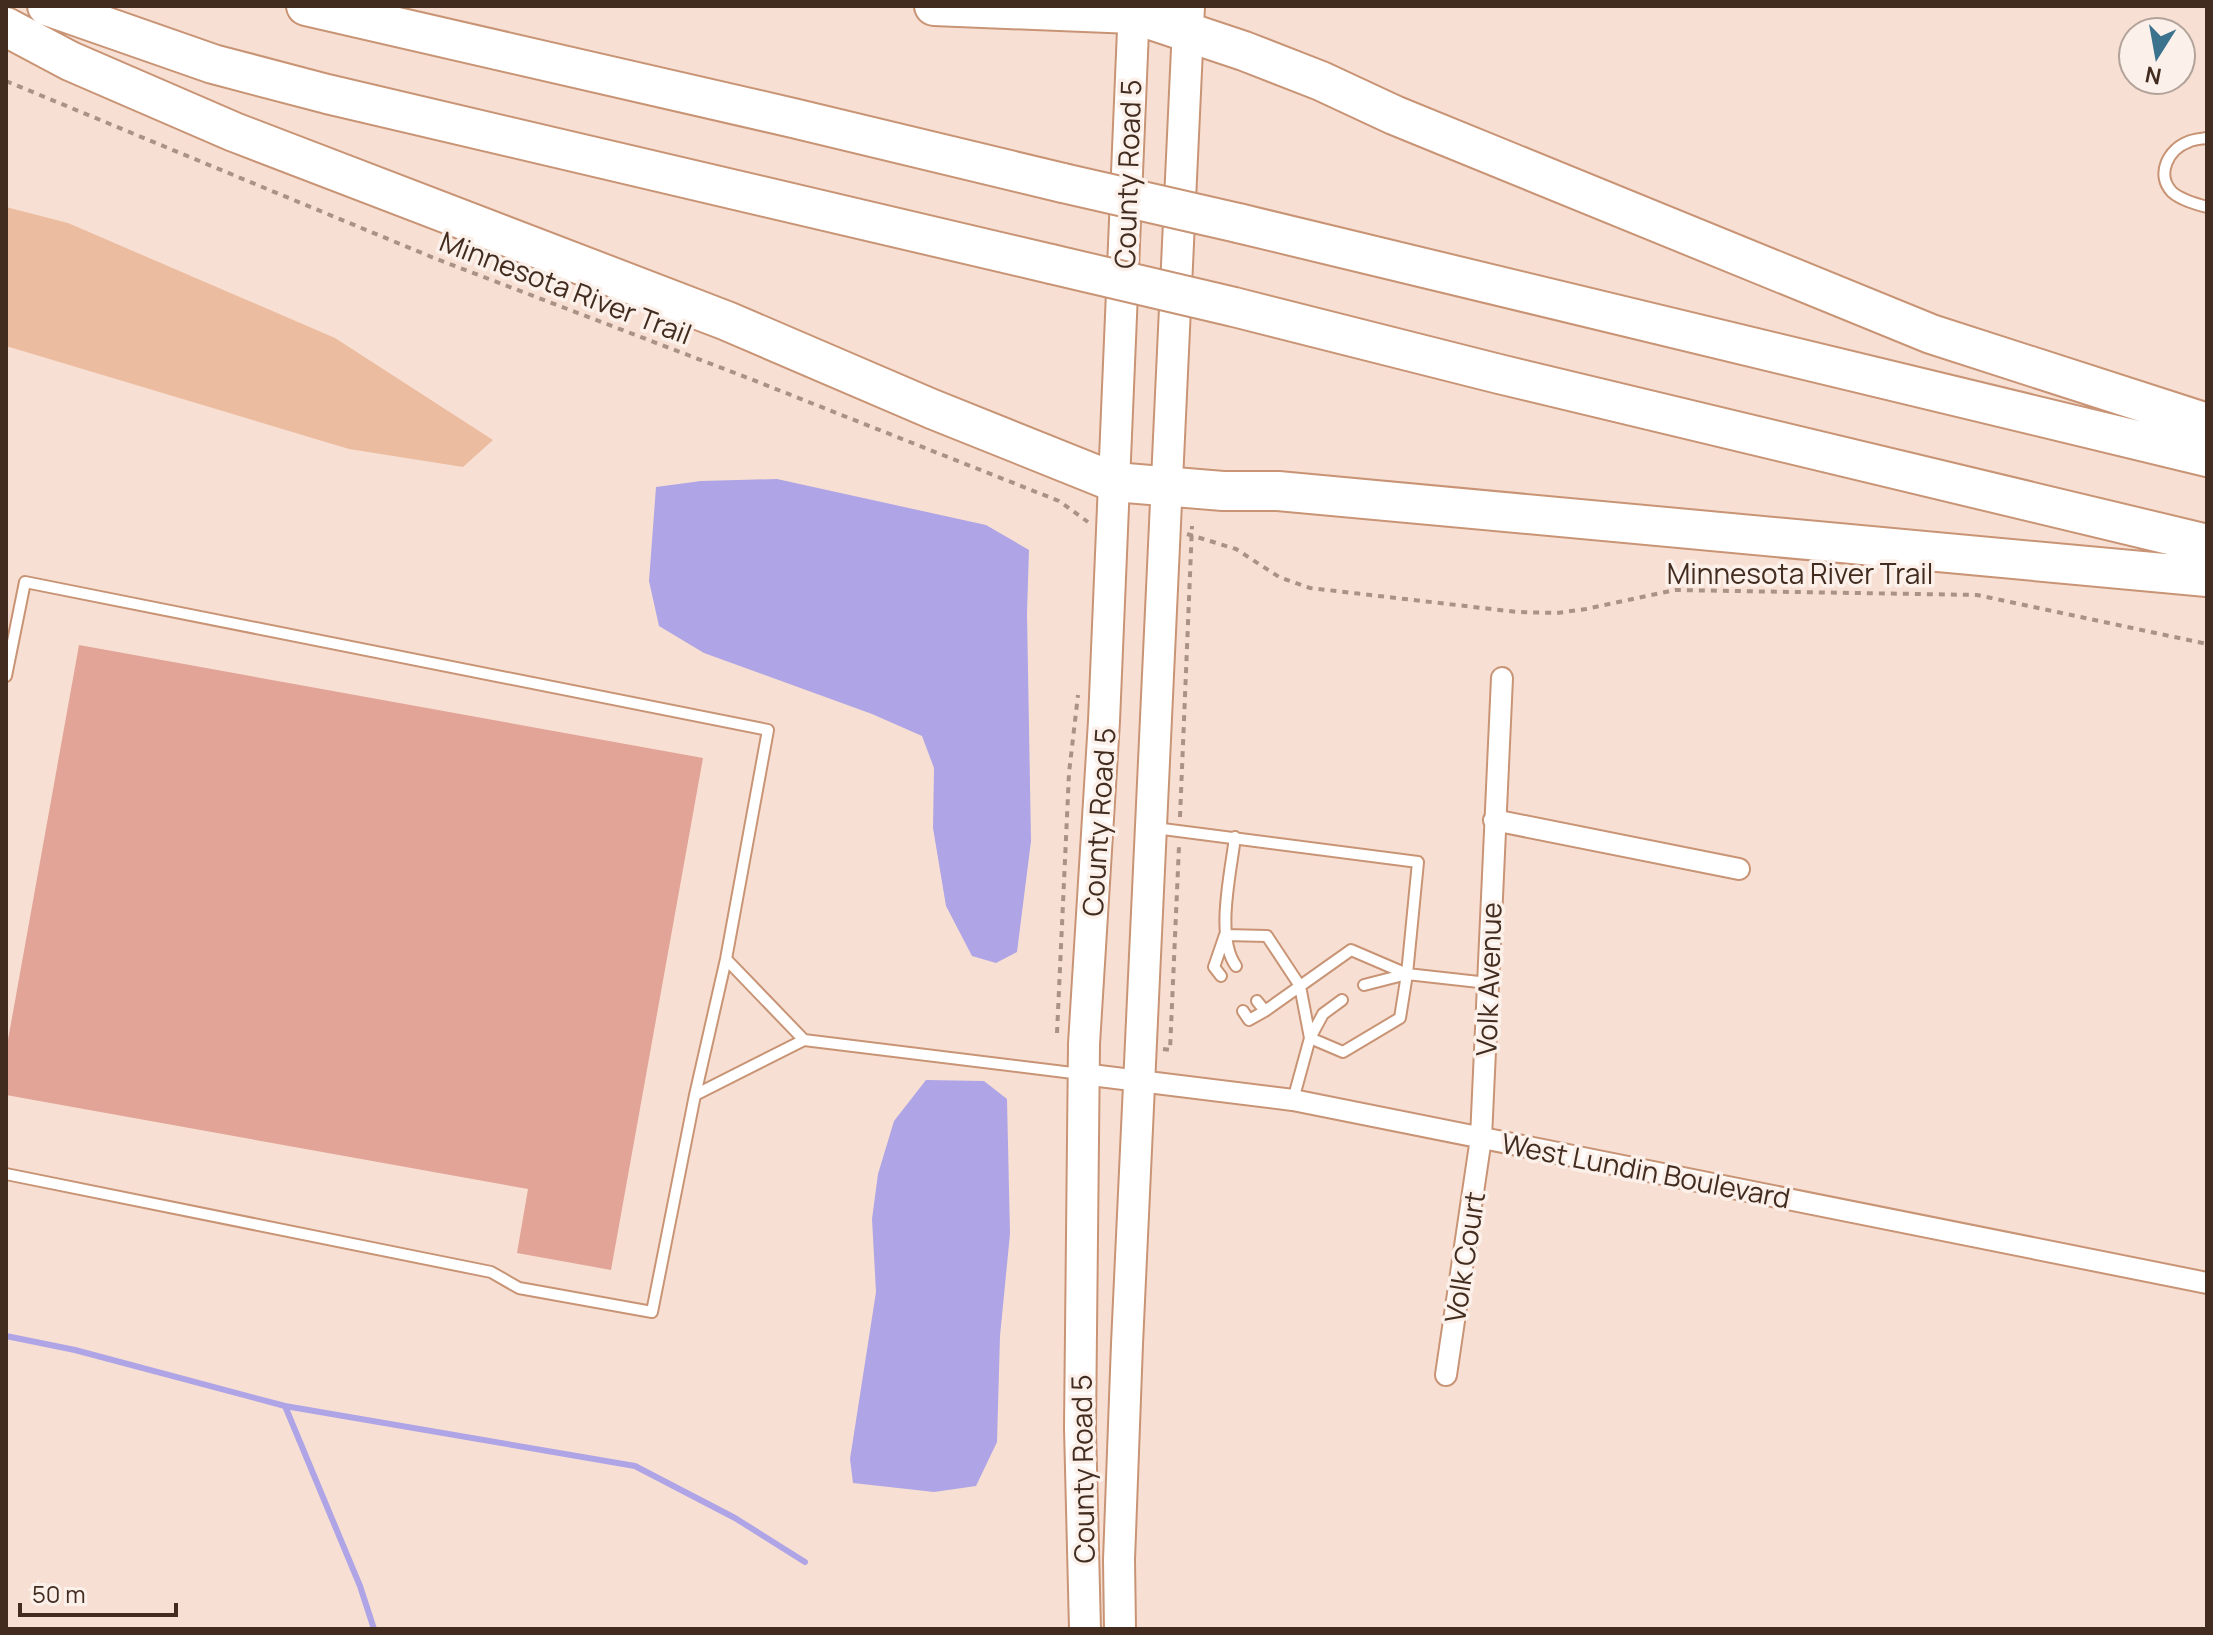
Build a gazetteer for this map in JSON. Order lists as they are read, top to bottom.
{
  "streets": {
    "street": [
      "County Road 5",
      "Volk Avenue",
      "West Lundin Boulevard",
      "Volk Court"
    ],
    "path": ["Minnesota River Trail"]
  },
  "crossings": [
    ["County Road 5", "Minnesota River Trail"],
    ["County Road 5", "West Lundin Boulevard"],
    ["Volk Avenue", "West Lundin Boulevard"],
    ["Volk Avenue", "Volk Court"],
    ["West Lundin Boulevard", "Volk Court"]
  ],
  "scale_bar": "50 m",
  "north": "bottom"
}
